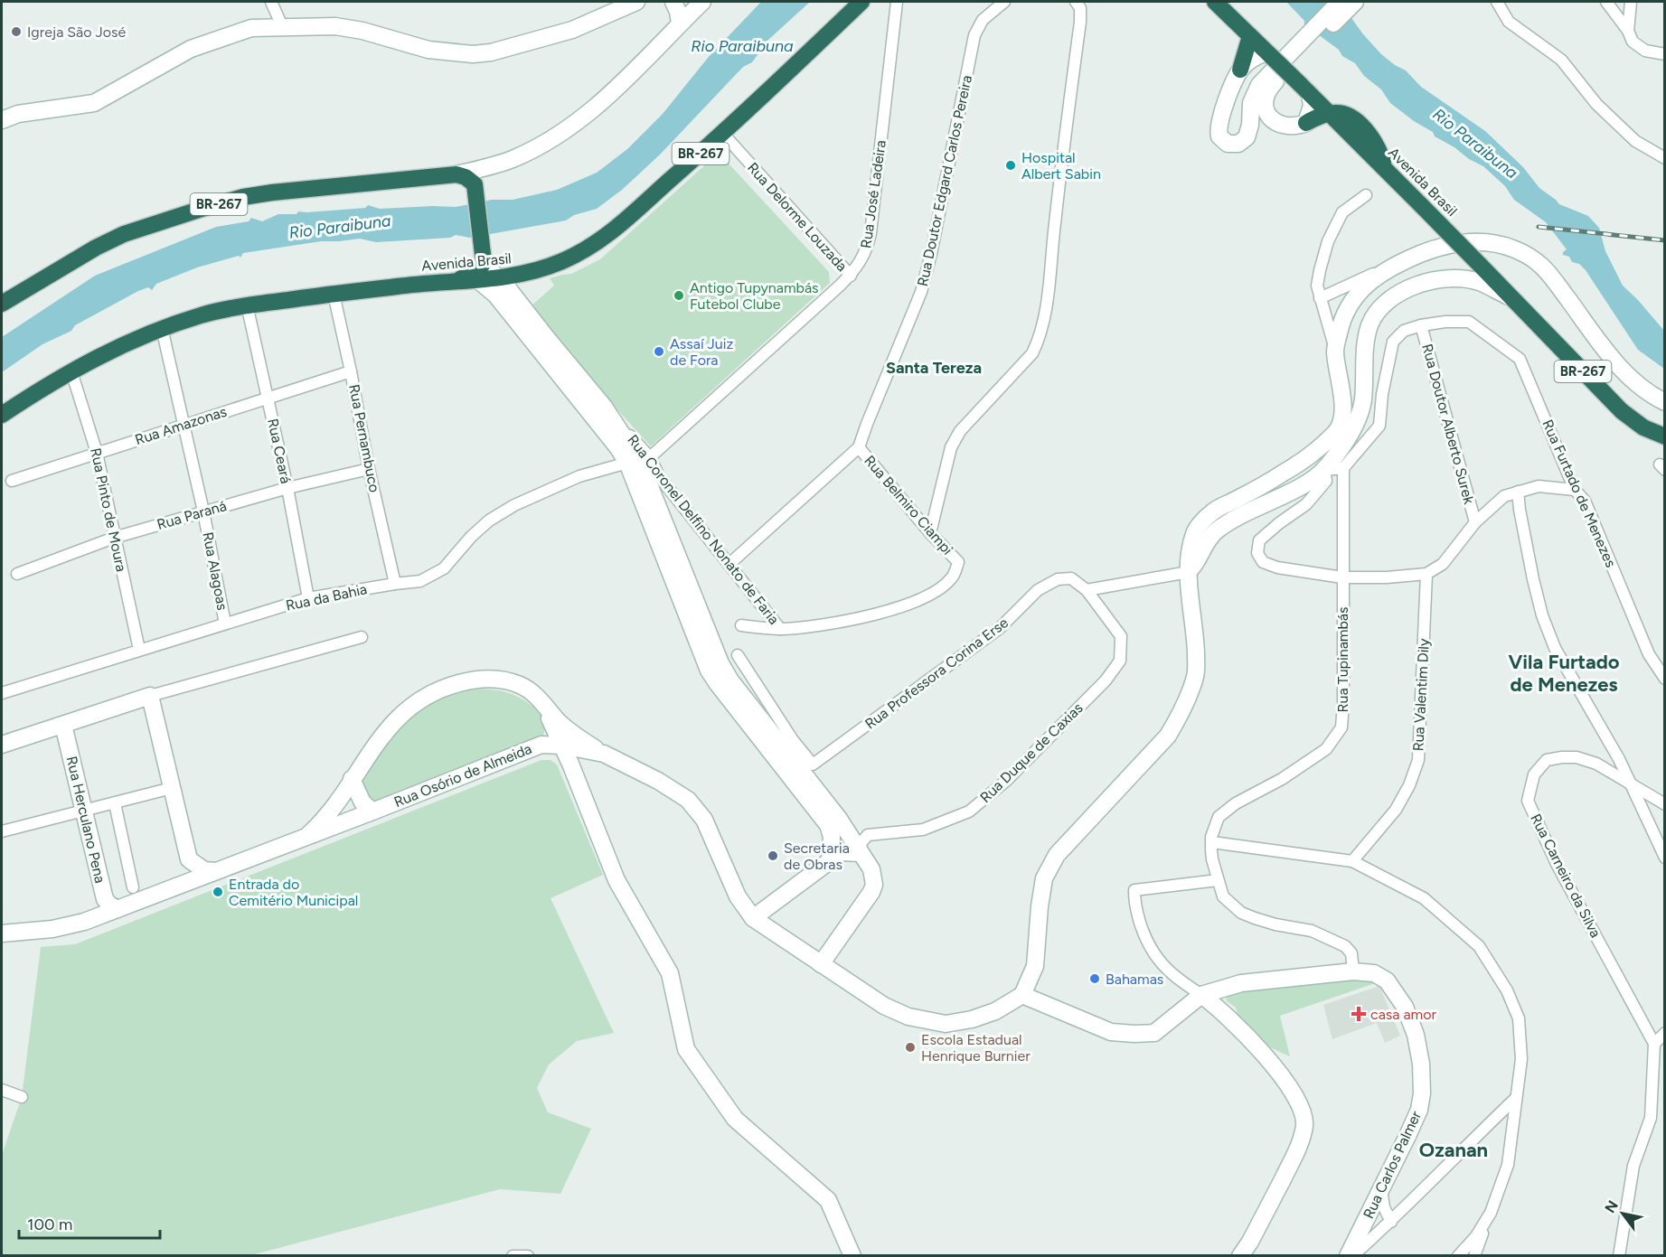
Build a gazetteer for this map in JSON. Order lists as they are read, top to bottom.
{
  "streets": {
    "highway": ["BR-267", "Avenida Brasil"],
    "main road": [
      "Rua Coronel Delfino Nonato de Faria",
      "Rua Osório de Almeida",
      "Rua Herculano Pena",
      "Rua Carlos Palmer"
    ],
    "street": [
      "Rua Doutor Edgard Carlos Pereira",
      "Rua José Ladeira",
      "Rua Delorme Louzada",
      "Rua Doutor Alberto Surek",
      "Rua Amazonas",
      "Rua Pernambuco",
      "Rua Ceará",
      "Rua Furtado de Menezes",
      "Rua Belmiro Ciampi",
      "Rua Pinto de Moura",
      "Rua Paraná",
      "Rua Alagoas",
      "Rua da Bahia",
      "Rua Tupinambás",
      "Rua Professora Corina Erse",
      "Rua Valentim Dily",
      "Rua Duque de Caxias",
      "Rua Carneiro da Silva"
    ]
  },
  "crossings": [
    ["BR-267", "Avenida Brasil"],
    ["Rua Doutor Edgard Carlos Pereira", "Rua Belmiro Ciampi"],
    ["Rua Doutor Edgard Carlos Pereira", "Rua Coronel Delfino Nonato de Faria"],
    ["Avenida Brasil", "Rua Delorme Louzada"],
    ["Avenida Brasil", "Rua Pernambuco"],
    ["Avenida Brasil", "Rua Ceará"],
    ["Avenida Brasil", "Rua Pinto de Moura"],
    ["Avenida Brasil", "Rua Coronel Delfino Nonato de Faria"],
    ["Avenida Brasil", "Rua Alagoas"],
    ["Rua José Ladeira", "Rua Delorme Louzada"],
    ["Rua José Ladeira", "Rua Coronel Delfino Nonato de Faria"],
    ["Rua José Ladeira", "Rua da Bahia"],
    ["Rua Doutor Alberto Surek", "Rua Furtado de Menezes"],
    ["Rua Amazonas", "Rua Pernambuco"],
    ["Rua Amazonas", "Rua Ceará"],
    ["Rua Amazonas", "Rua Pinto de Moura"],
    ["Rua Amazonas", "Rua Alagoas"],
    ["Rua Pernambuco", "Rua Paraná"],
    ["Rua Pernambuco", "Rua da Bahia"],
    ["Rua Ceará", "Rua Paraná"],
    ["Rua Ceará", "Rua da Bahia"],
    ["Rua Furtado de Menezes", "Rua Tupinambás"],
    ["Rua Belmiro Ciampi", "Rua Coronel Delfino Nonato de Faria"],
    ["Rua Pinto de Moura", "Rua Paraná"],
    ["Rua Pinto de Moura", "Rua da Bahia"],
    ["Rua Paraná", "Rua Alagoas"],
    ["Rua Coronel Delfino Nonato de Faria", "Rua da Bahia"],
    ["Rua Alagoas", "Rua da Bahia"],
    ["Rua Professora Corina Erse", "Rua Duque de Caxias"],
    ["Rua Osório de Almeida", "Rua Herculano Pena"]
  ],
  "districts": ["Santa Tereza", "Vila Furtado de Menezes", "Ozanan"],
  "water": ["Rio Paraibuna"],
  "places": {
    "other": [
      "Igreja São José",
      "Hospital Albert Sabin",
      "Antigo Tupynambás Futebol Clube",
      "Assaí Juiz de Fora",
      "Secretaria de Obras",
      "Entrada do Cemitério Municipal",
      "Bahamas",
      "Escola Estadual Henrique Burnier"
    ],
    "health": ["casa amor"]
  },
  "scale_bar": "100 m",
  "north": "top left"
}
